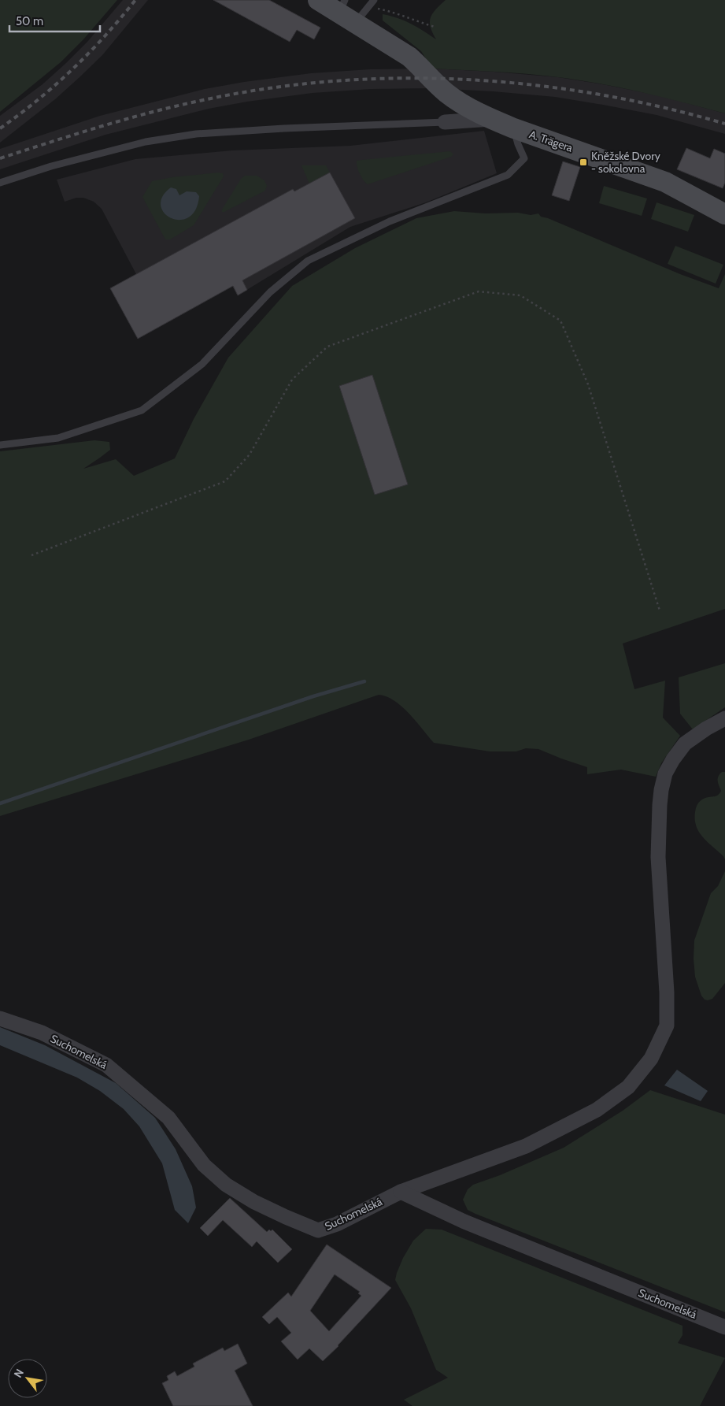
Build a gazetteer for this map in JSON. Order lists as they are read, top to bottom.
{
  "streets": {
    "street": ["A. Trägera", "Suchomelská"]
  },
  "places": {
    "transit": ["Kněžské Dvory - sokolovna"]
  },
  "scale_bar": "50 m",
  "north": "top left"
}
